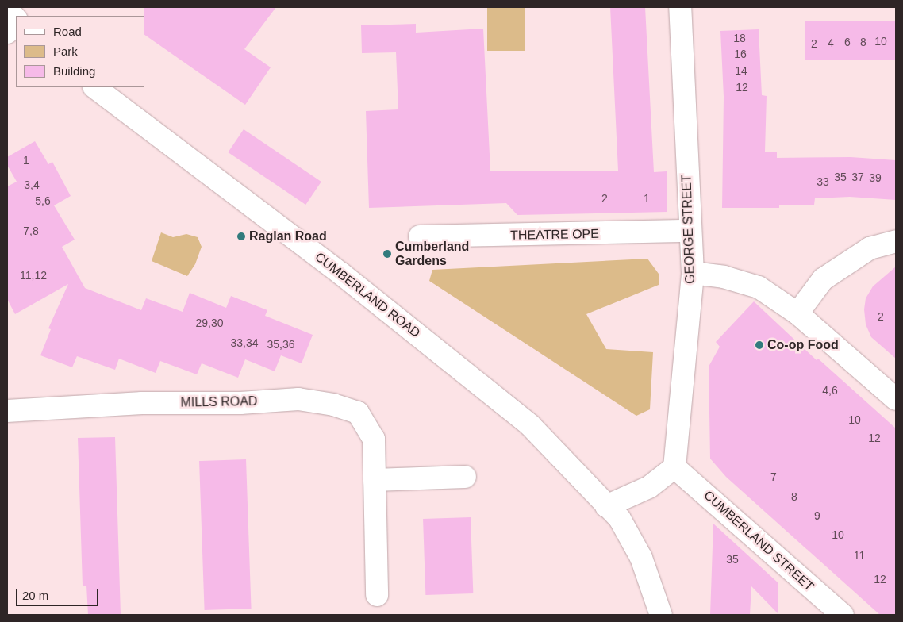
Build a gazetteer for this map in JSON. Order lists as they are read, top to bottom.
{
  "streets": {
    "street": [
      "GEORGE STREET",
      "THEATRE OPE",
      "CUMBERLAND ROAD",
      "MILLS ROAD",
      "CUMBERLAND STREET"
    ]
  },
  "crossings": [
    ["GEORGE STREET", "THEATRE OPE"],
    ["GEORGE STREET", "CUMBERLAND STREET"]
  ],
  "places": ["Raglan Road", "Cumberland Gardens", "Co-op Food"],
  "house_numbers": [
    "18",
    "10",
    "6",
    "8",
    "4",
    "2",
    "16",
    "14",
    "12",
    "1",
    "35",
    "37",
    "39",
    "33",
    "3,4",
    "2",
    "1",
    "5,6",
    "7,8",
    "11,12",
    "2",
    "29,30",
    "33,34",
    "35,36",
    "4,6",
    "10",
    "12",
    "7",
    "8",
    "9",
    "10",
    "11",
    "35",
    "12"
  ],
  "legend": ["Road", "Park", "Building"],
  "scale_bar": "20 m"
}
